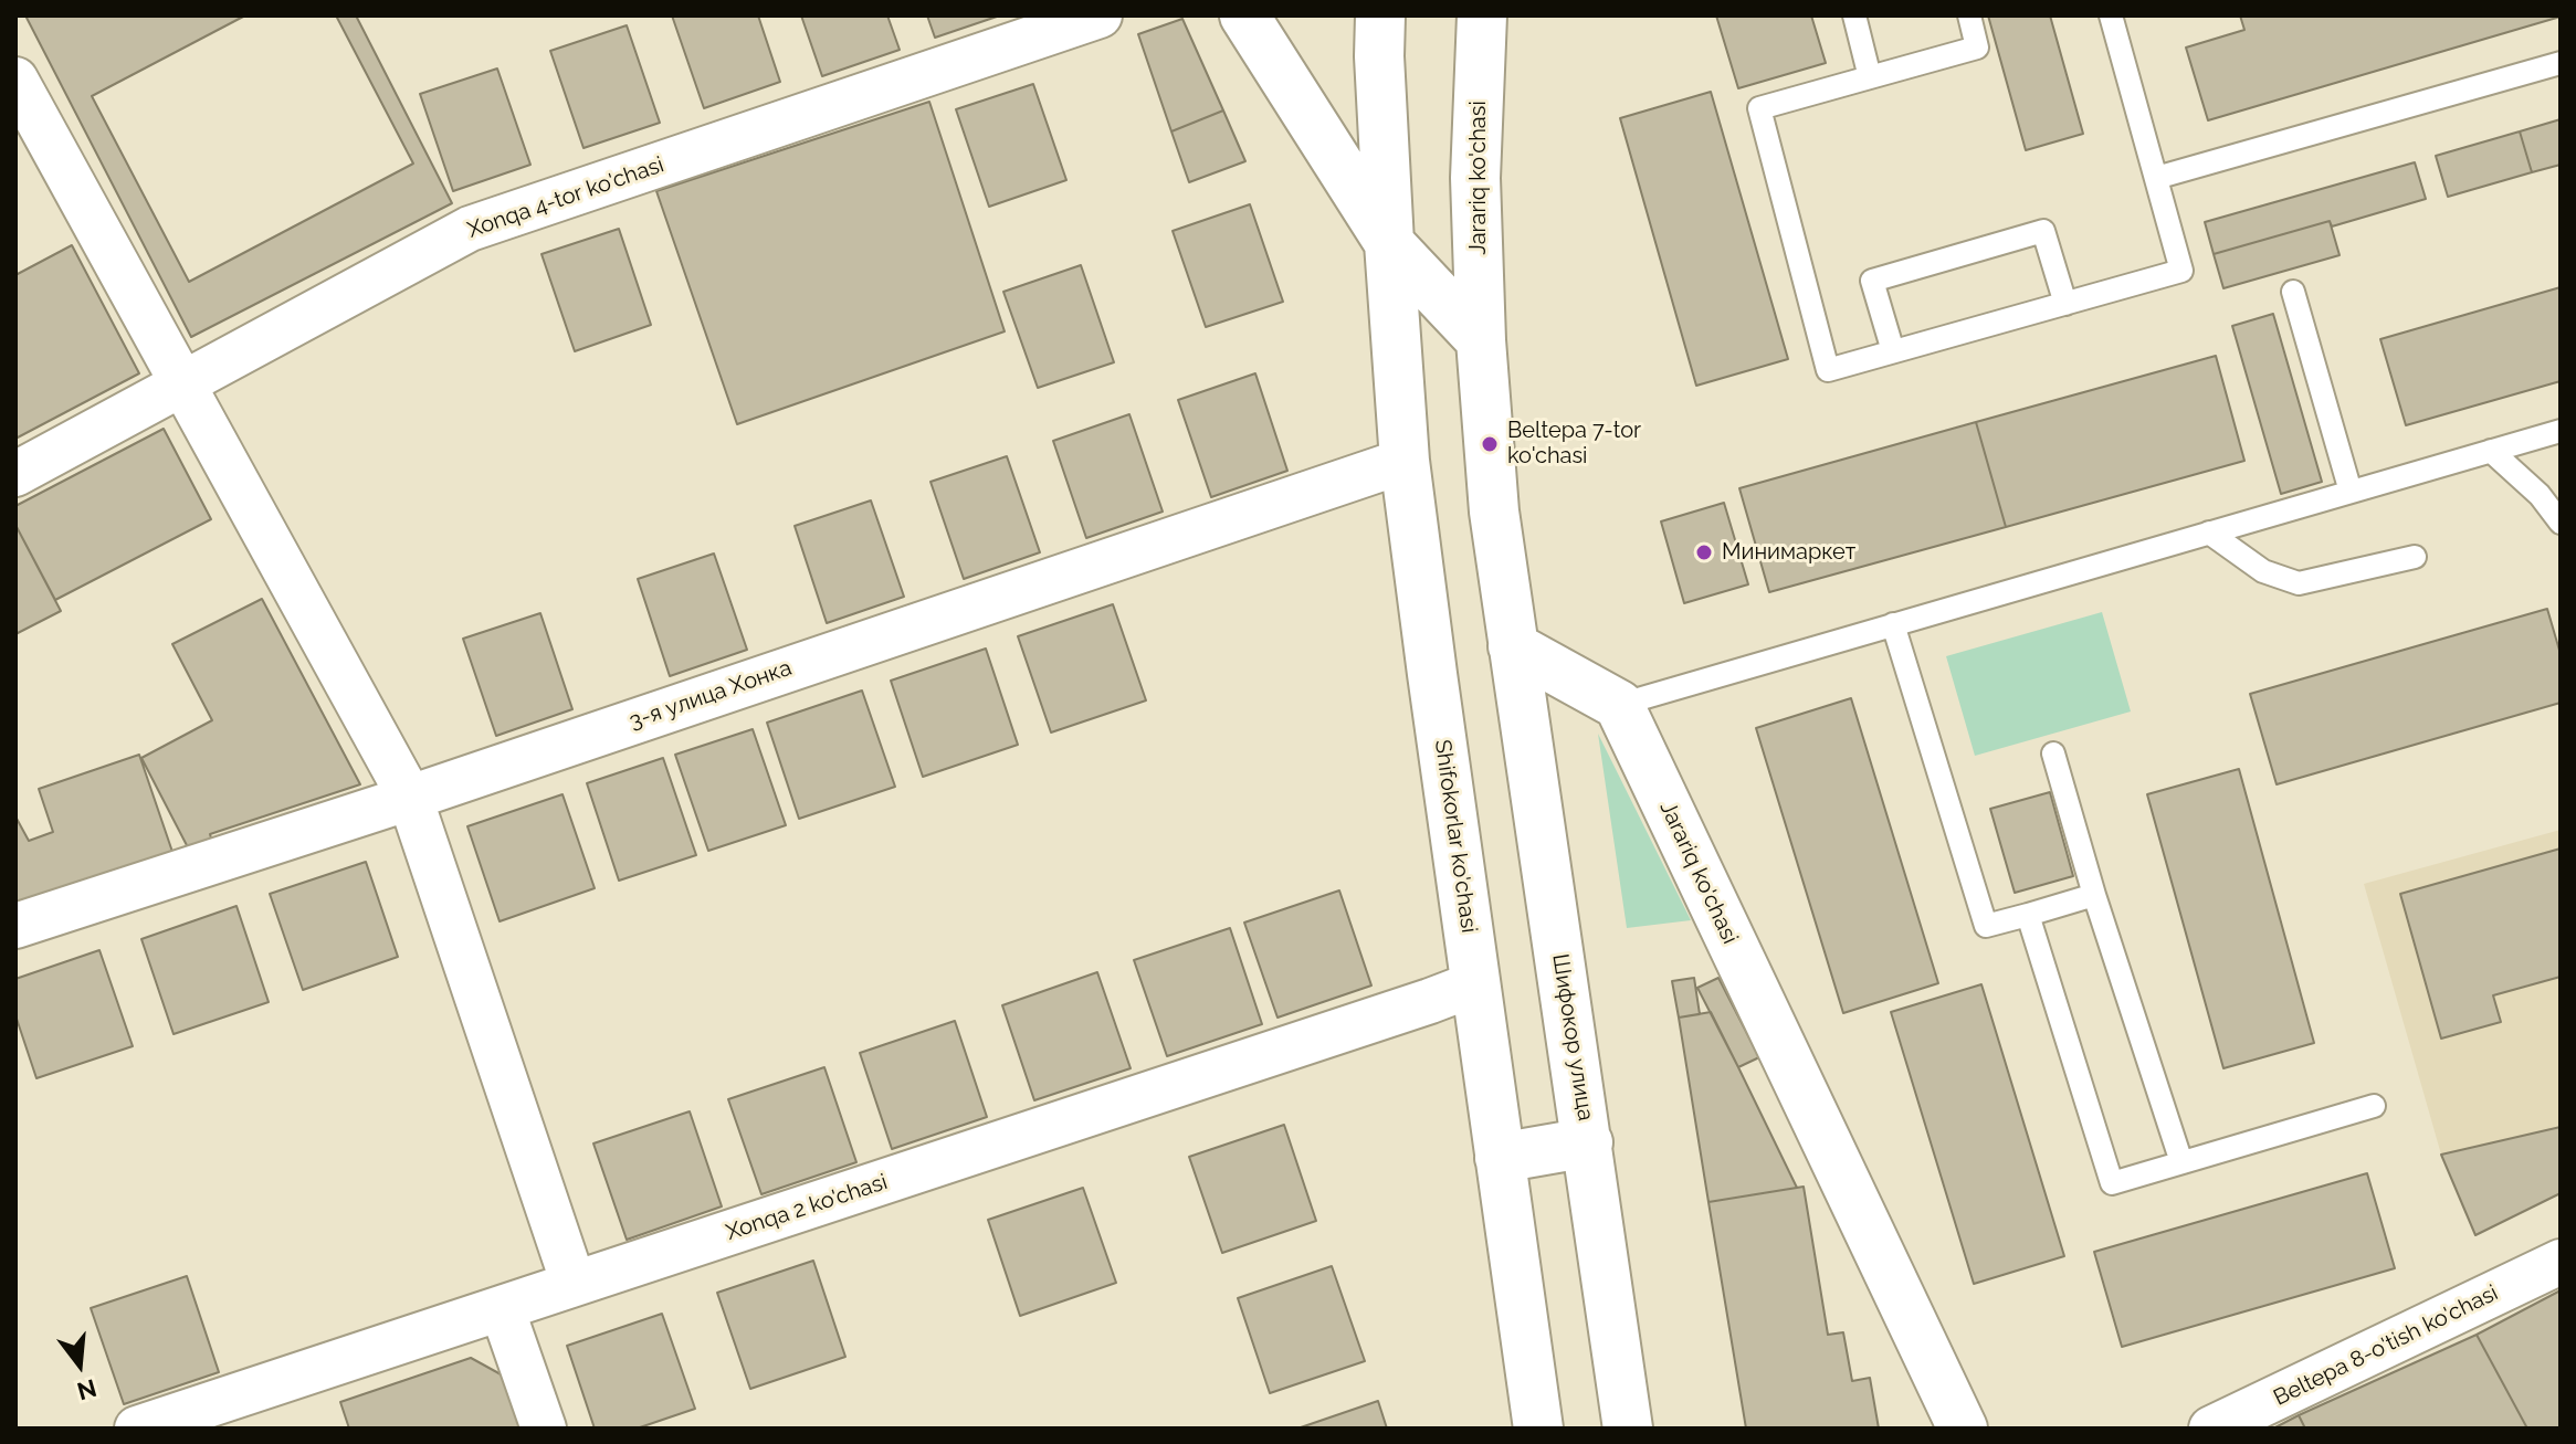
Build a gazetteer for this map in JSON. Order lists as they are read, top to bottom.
{
  "streets": {
    "main road": ["Jarariq ko'chasi", "Shifokorlar ko'chasi", "Шифокор улица"],
    "street": [
      "Xonqa 4-tor ko'chasi",
      "3-я улица Хонка",
      "Xonqa 2 ko'chasi",
      "Beltepa 8-o'tish ko'chasi"
    ]
  },
  "crossings": [
    ["Jarariq ko'chasi", "Шифокор улица"],
    ["3-я улица Хонка", "Shifokorlar ko'chasi"],
    ["Shifokorlar ko'chasi", "Xonqa 2 ko'chasi"]
  ],
  "places": ["Beltepa 7-tor ko'chasi", "Минимаркет"],
  "north": "bottom"
}
